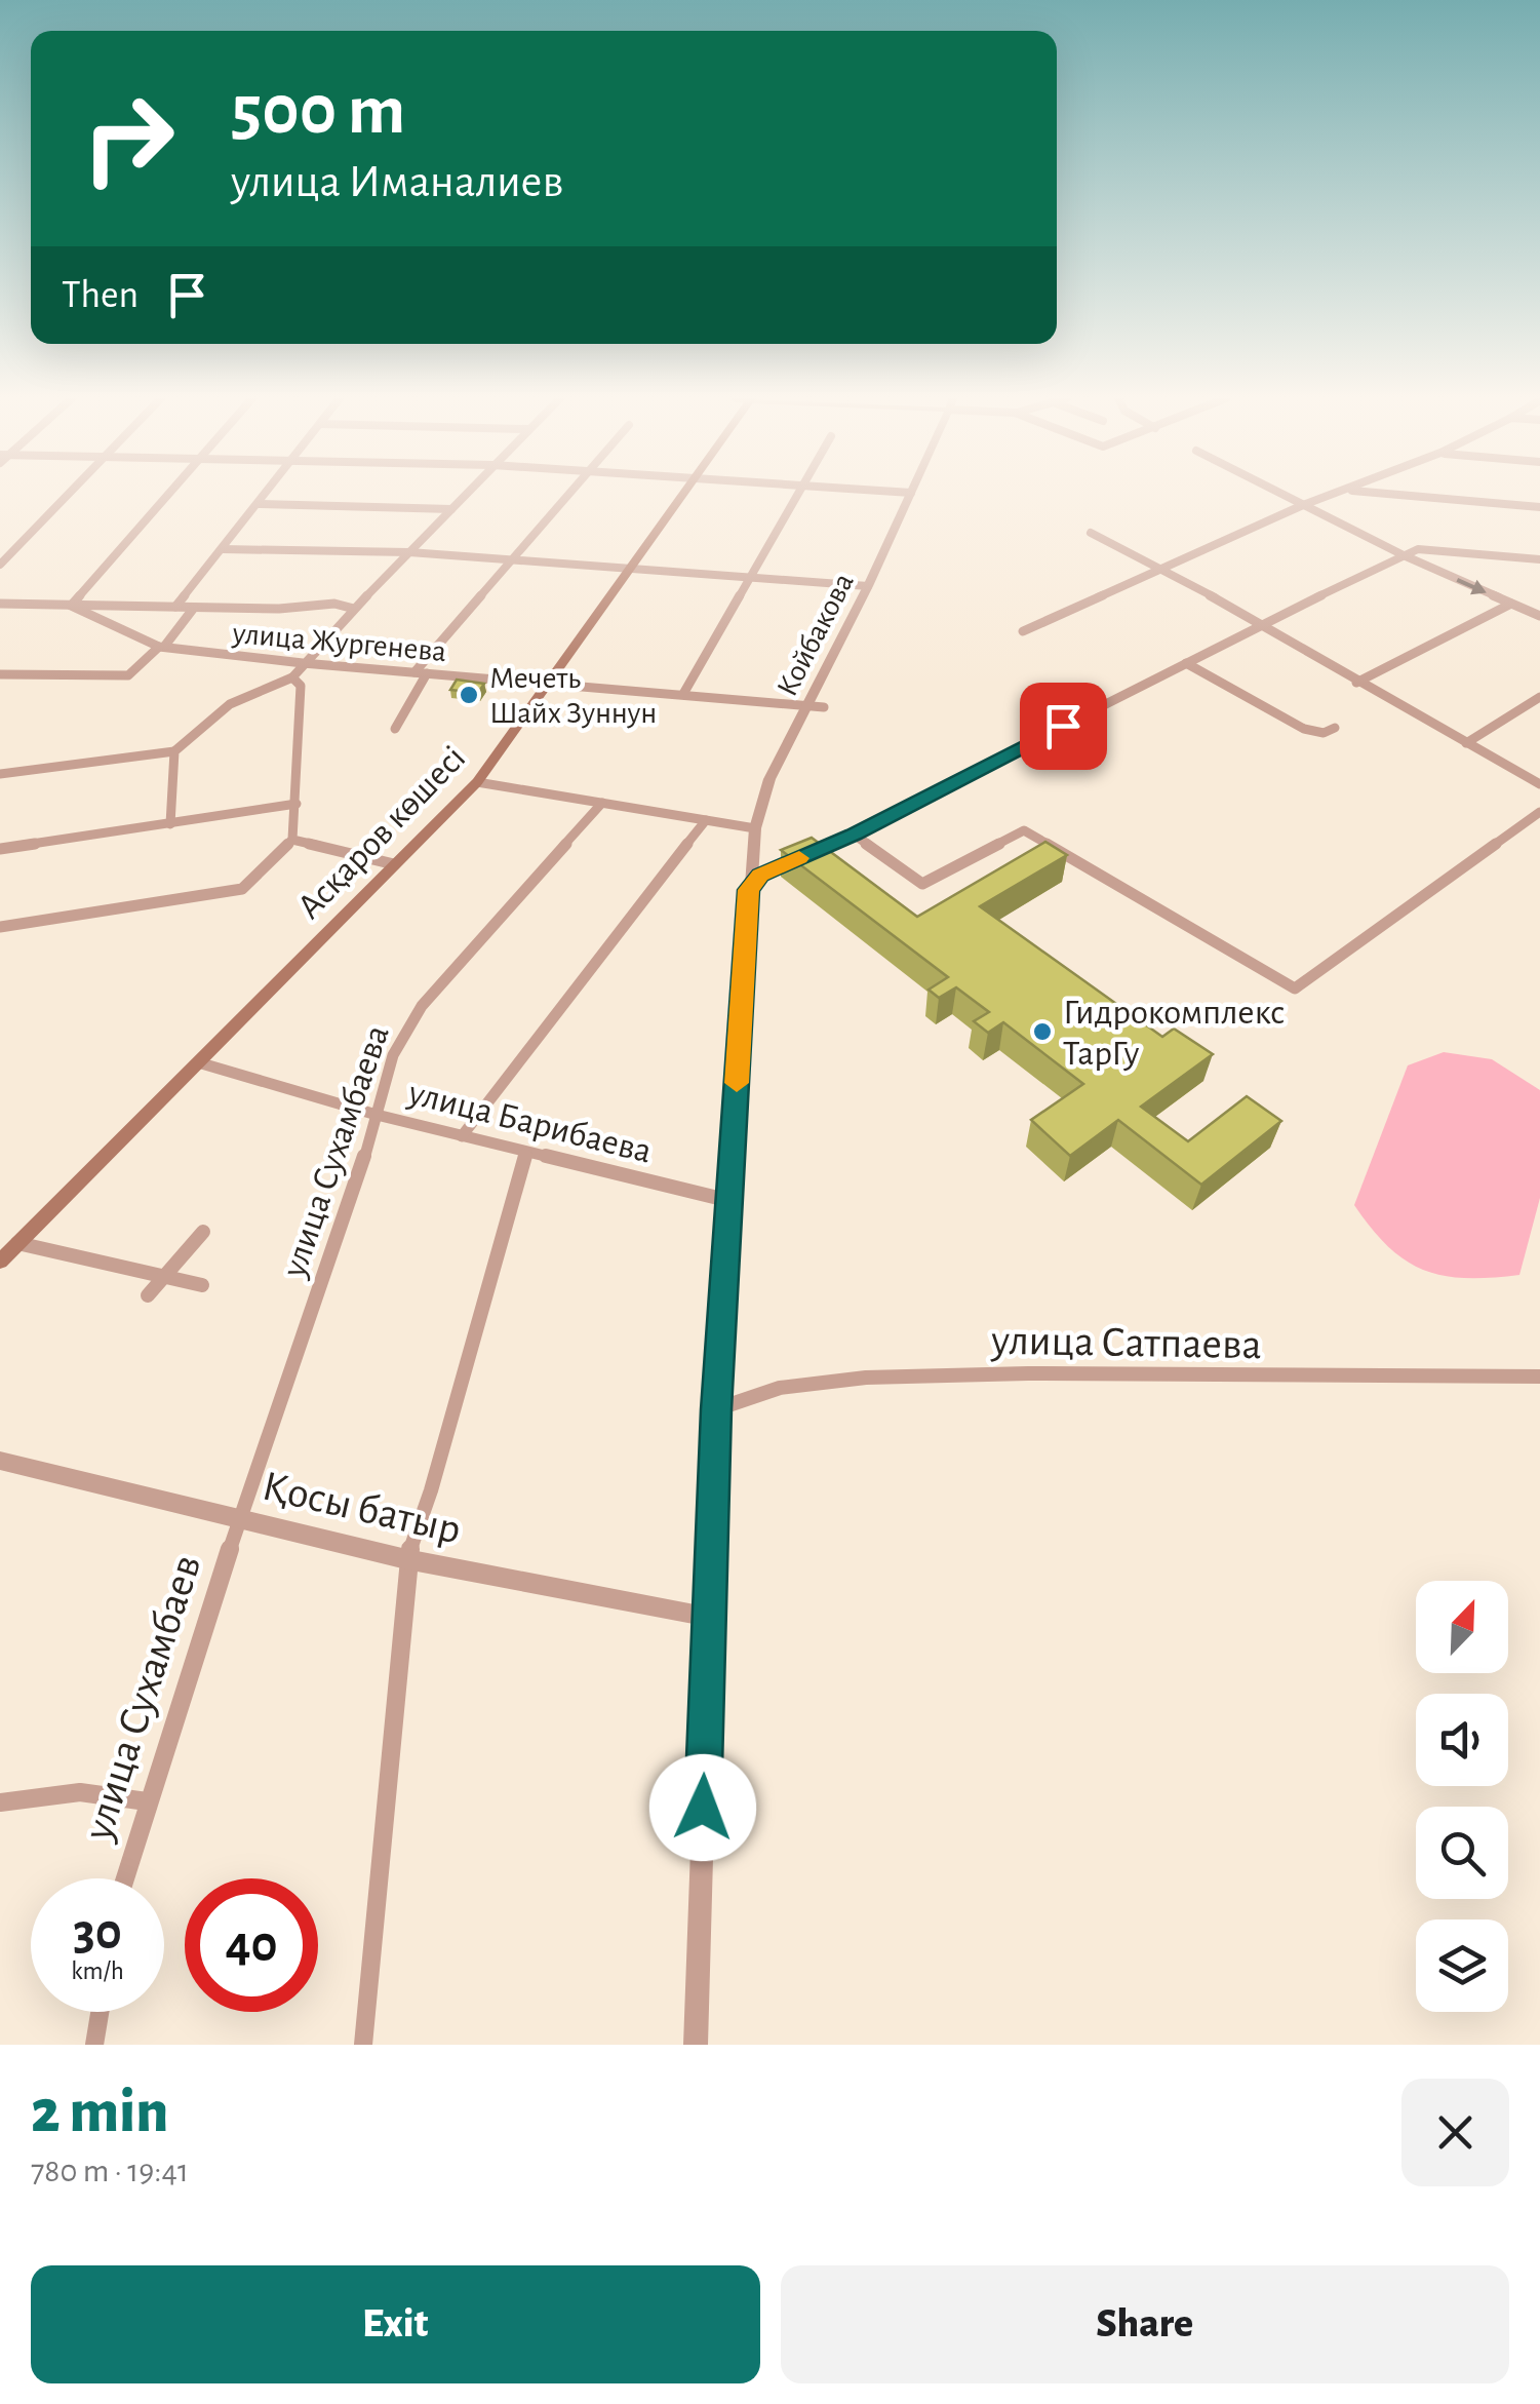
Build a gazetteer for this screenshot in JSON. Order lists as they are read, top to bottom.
{
  "streets": {
    "main road": ["Асқаров көшесі"],
    "street": [
      "Койбакова",
      "улица Жургенева",
      "улица Барибаева",
      "улица Сухамбаева",
      "улица Сатпаева",
      "Қосы батыр",
      "улица Сухамбаев"
    ]
  },
  "crossings": [
    ["Койбакова", "улица Жургенева"],
    ["улица Жургенева", "Асқаров көшесі"],
    ["Асқаров көшесі", "улица Барибаева"],
    ["улица Барибаева", "улица Сухамбаева"],
    ["улица Сухамбаева", "Қосы батыр"],
    ["улица Сухамбаева", "улица Сухамбаев"],
    ["Қосы батыр", "улица Сухамбаев"]
  ],
  "places": ["Мечеть Шайх Зуннун", "Гидрокомплекс ТарГу"],
  "north": "top right",
  "page": {
    "turn": ["500 m", "улица Иманалиев"],
    "then": "Then",
    "speed": "30 km/h",
    "limit": "40",
    "heading": ["2 min", "780 m · 19:41"],
    "buttons": ["Exit", "Share"]
  }
}
